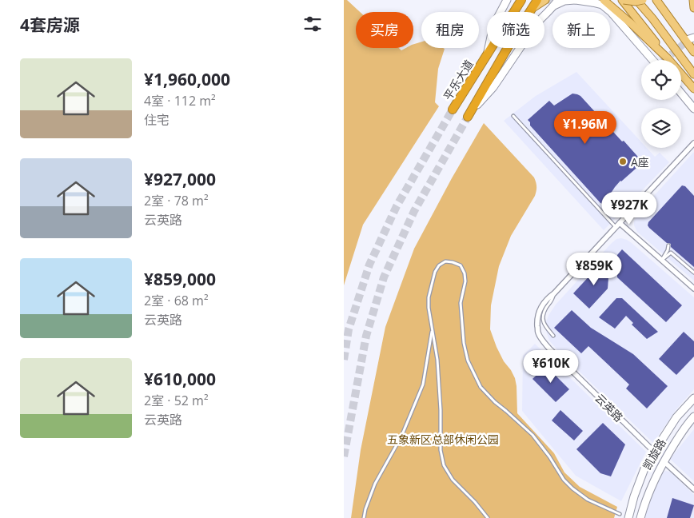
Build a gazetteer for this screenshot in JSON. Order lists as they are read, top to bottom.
{
  "streets": {
    "highway": ["平乐大道"],
    "street": ["云英路", "凯旋路"]
  },
  "crossings": [
    ["云英路", "凯旋路"]
  ],
  "parks": ["五象新区总部休闲公园"],
  "places": ["A座"],
  "page": {
    "heading": "4套房源",
    "chip": [
      "买房",
      "租房",
      "筛选",
      "新上"
    ],
    "list": [
      {
        "name": "¥1,960,000",
        "note": "4室 · 112 m² · 住宅"
      },
      {
        "name": "¥927,000",
        "note": "2室 · 78 m² · 云英路"
      },
      {
        "name": "¥859,000",
        "note": "2室 · 68 m² · 云英路"
      },
      {
        "name": "¥610,000",
        "note": "2室 · 52 m² · 云英路"
      }
    ],
    "price": [
      "¥1.96M",
      "¥927K",
      "¥859K",
      "¥610K"
    ]
  }
}
